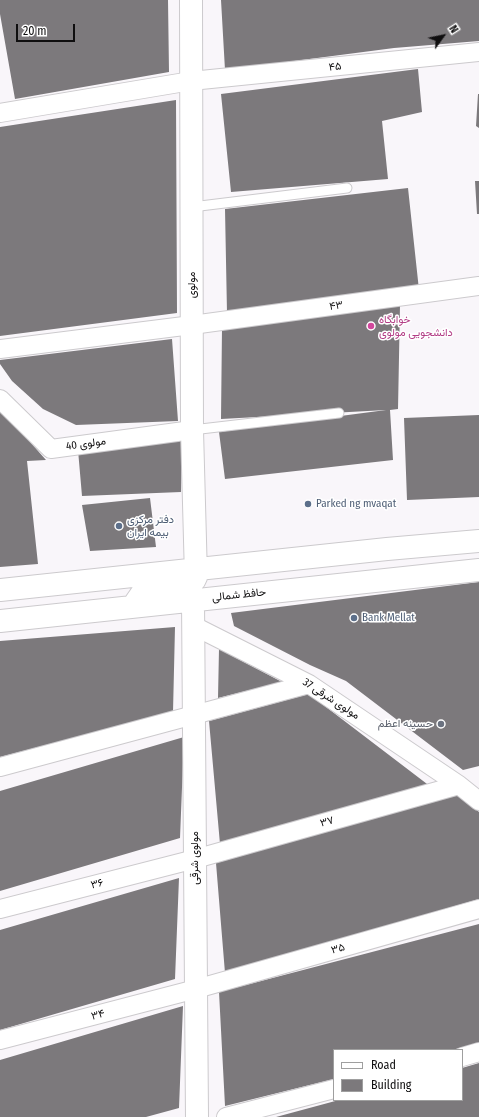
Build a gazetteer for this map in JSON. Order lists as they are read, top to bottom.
{
  "streets": {
    "main road": ["مولوی", "حافظ شمالی", "مولوی شرقی"],
    "street": [
      "۴۵",
      "۴۳",
      "مولوی 40",
      "مولوی شرقی 37",
      "۳۷",
      "۳۶",
      "۳۵",
      "۳۴"
    ]
  },
  "crossings": [
    ["۴۵", "مولوی"],
    ["مولوی", "۴۳"],
    ["مولوی", "مولوی 40"],
    ["حافظ شمالی", "مولوی شرقی"],
    ["مولوی شرقی 37", "۳۷"],
    ["مولوی شرقی 37", "مولوی شرقی"],
    ["۳۷", "مولوی شرقی"],
    ["۳۷", "۳۶"],
    ["مولوی شرقی", "۳۶"],
    ["مولوی شرقی", "۳۵"],
    ["مولوی شرقی", "۳۴"],
    ["۳۵", "۳۴"]
  ],
  "places": [
    "خوابگاه دانشجویی مولوی",
    "Parked ng mvaqat",
    "دفتر مرکزی بیمه ایران",
    "Bank Mellat",
    "حسینه اعظم"
  ],
  "legend": ["Road", "Building"],
  "scale_bar": "20 m",
  "north": "top right"
}
